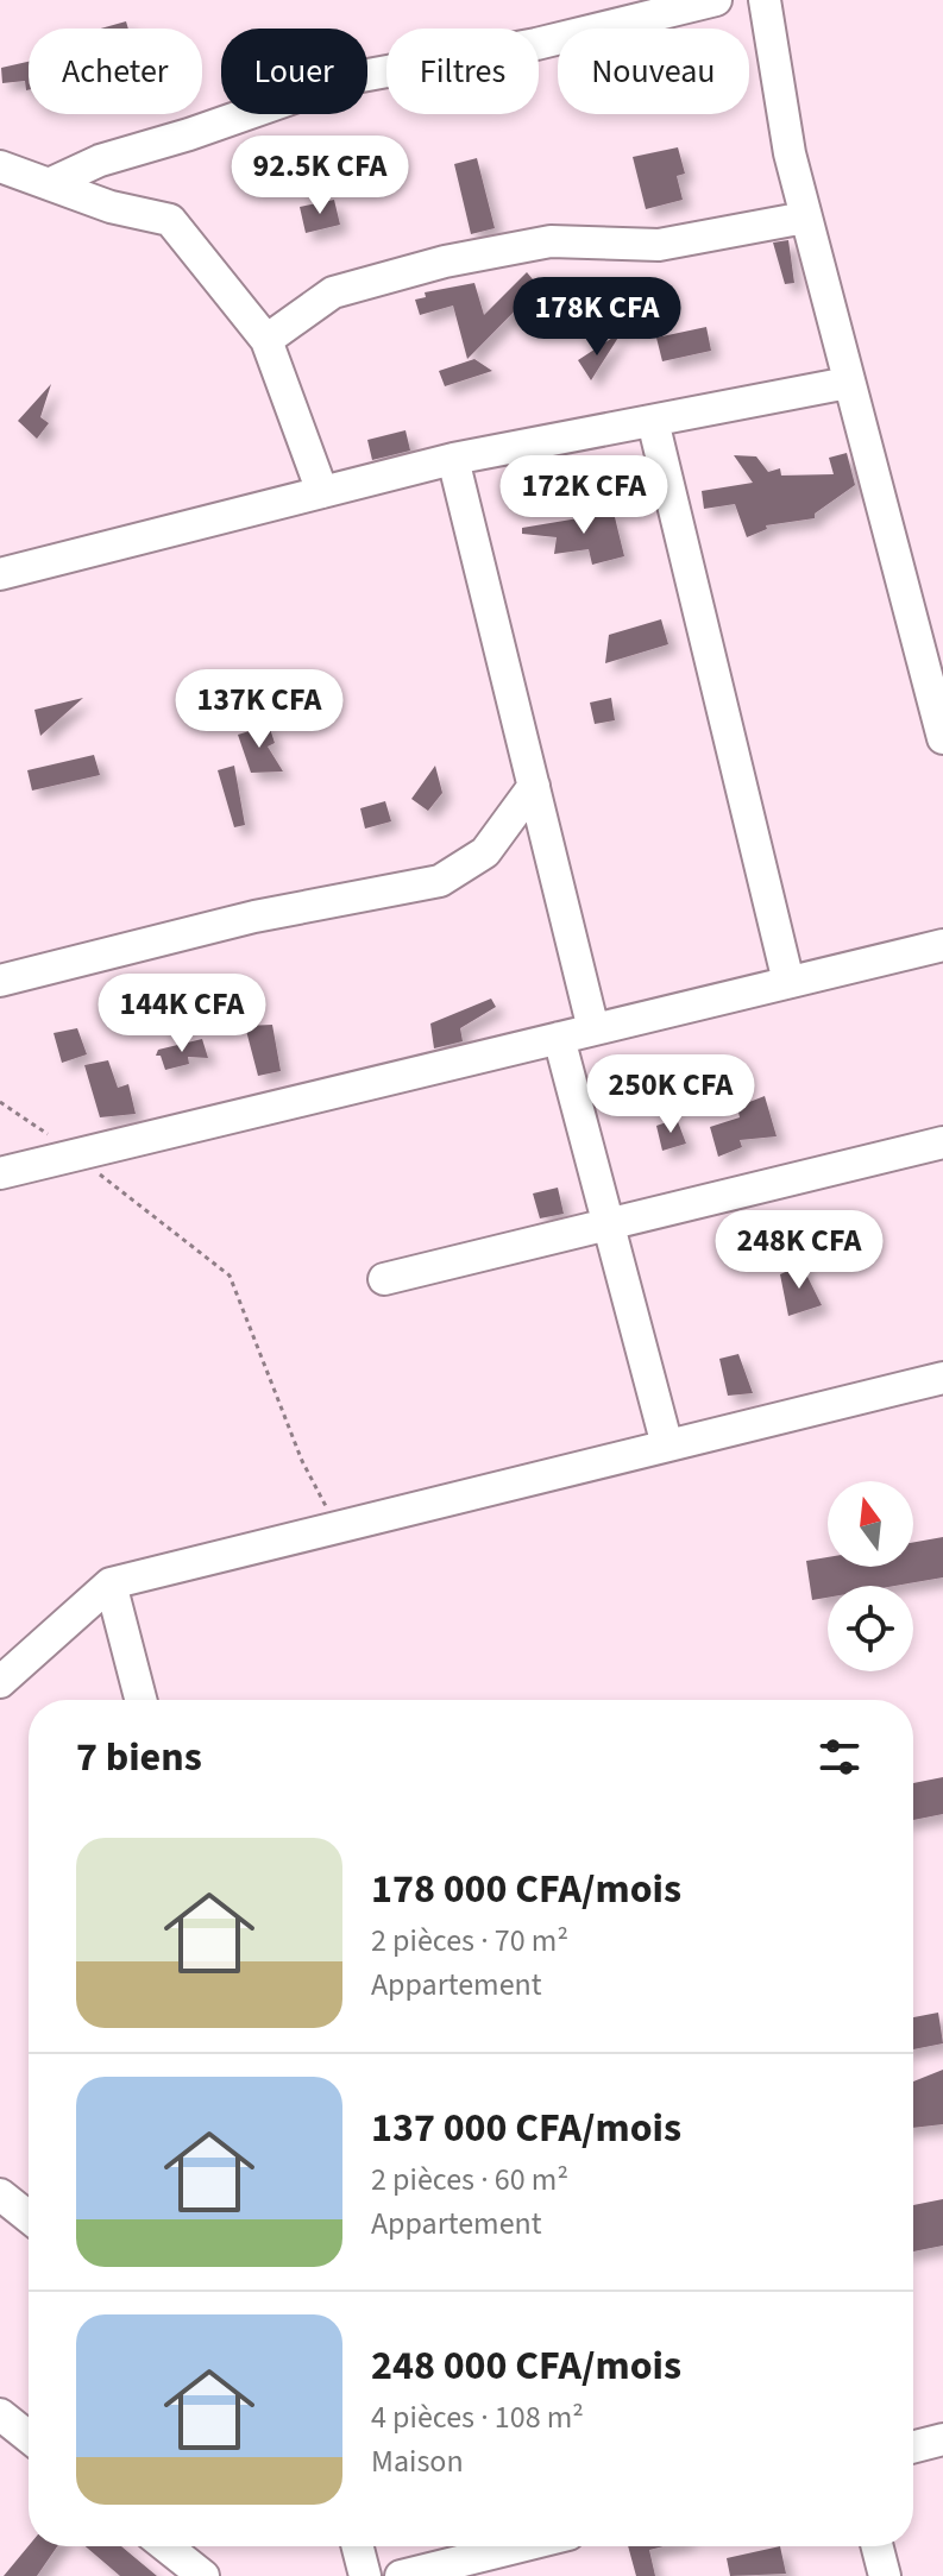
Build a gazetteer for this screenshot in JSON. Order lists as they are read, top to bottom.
{
  "north": "top",
  "page": {
    "chip": [
      "Acheter",
      "Louer",
      "Filtres",
      "Nouveau"
    ],
    "price": [
      "92.5K CFA",
      "178K CFA",
      "172K CFA",
      "137K CFA",
      "144K CFA",
      "250K CFA",
      "248K CFA"
    ],
    "heading": "7 biens",
    "list": [
      {
        "name": "178 000 CFA/mois",
        "note": "2 pièces · 70 m² · Appartement"
      },
      {
        "name": "137 000 CFA/mois",
        "note": "2 pièces · 60 m² · Appartement"
      },
      {
        "name": "248 000 CFA/mois",
        "note": "4 pièces · 108 m² · Maison"
      }
    ]
  }
}
